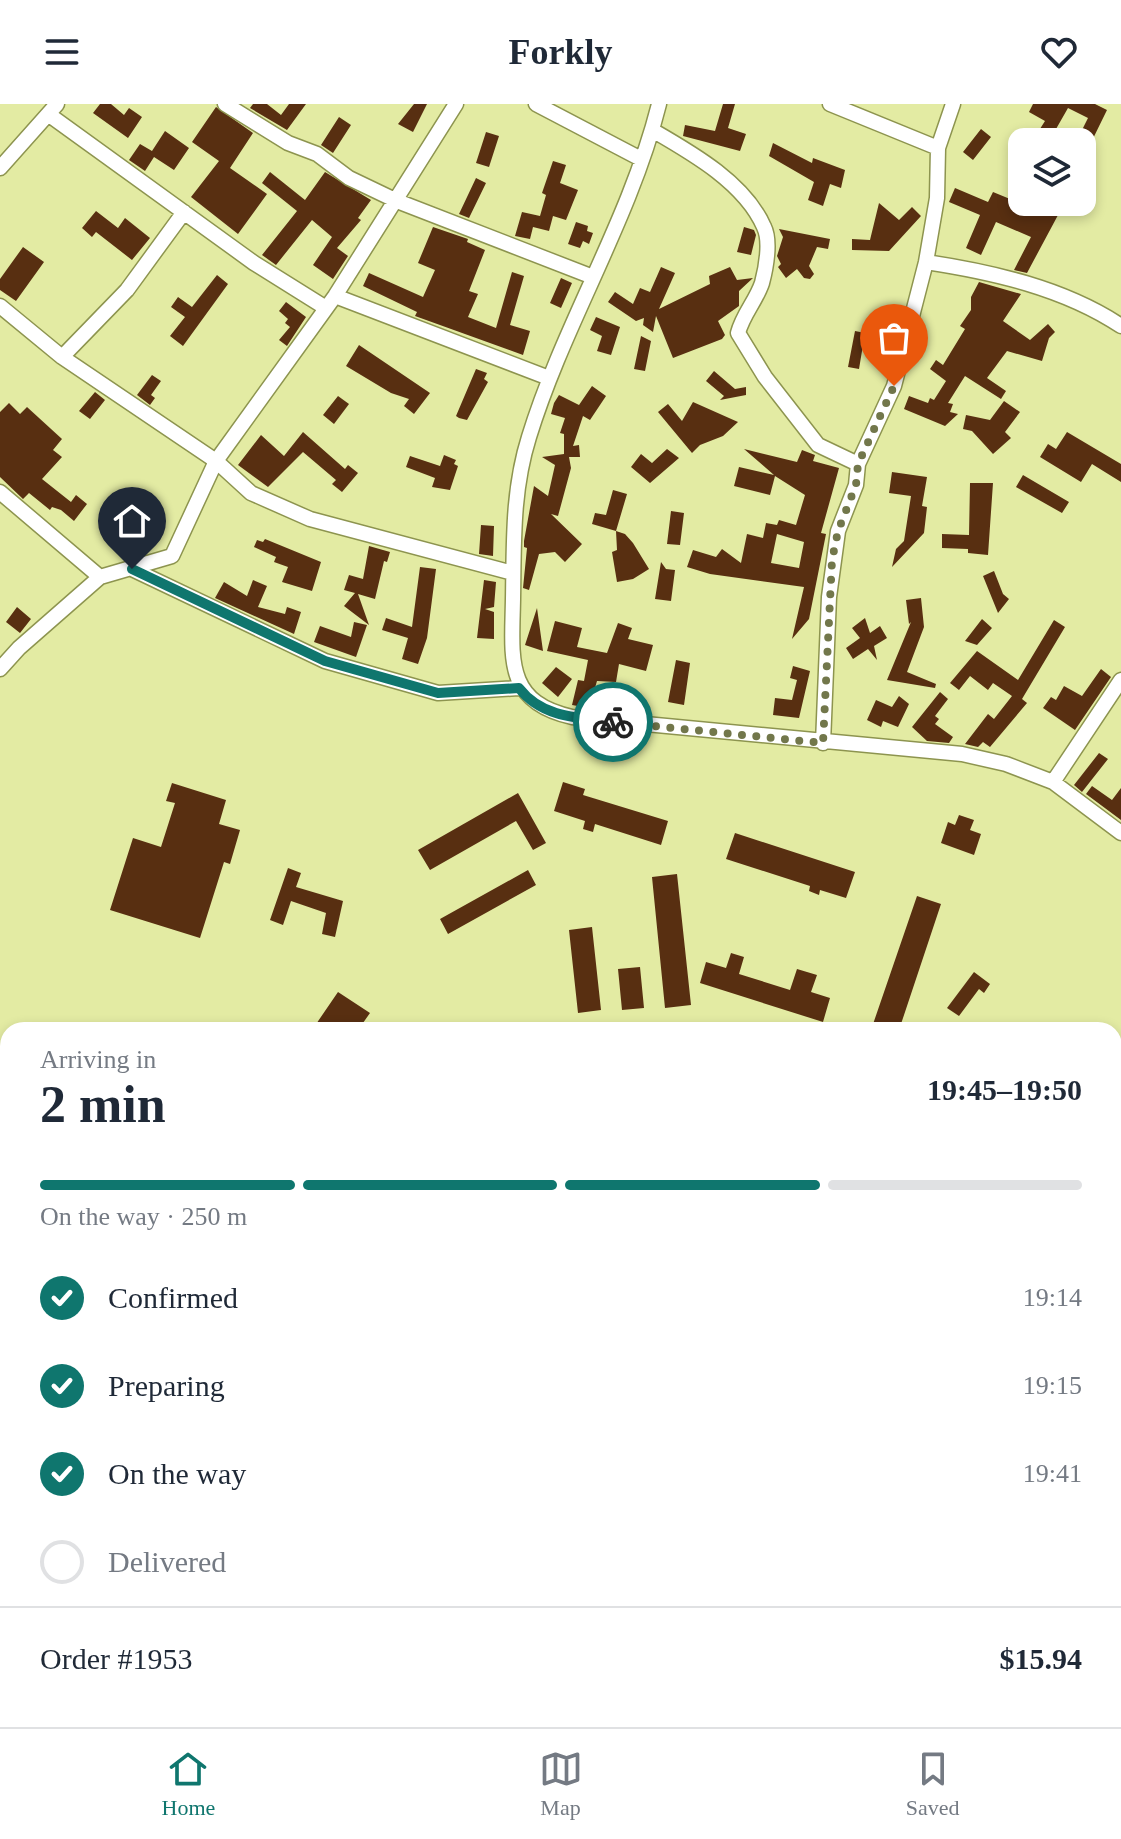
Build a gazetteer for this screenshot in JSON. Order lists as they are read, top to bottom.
{
  "page": {
    "header": "Forkly",
    "heading": ["2 min", "Arriving in", "19:45–19:50"],
    "panel": ["Order #1953", "$15.94"],
    "bar": "On the way · 250 m",
    "list": [
      ["Confirmed", "19:14"],
      ["Preparing", "19:15"],
      ["On the way", "19:41"],
      "Delivered"
    ],
    "tabs": ["Home", "Map", "Saved"]
  }
}
